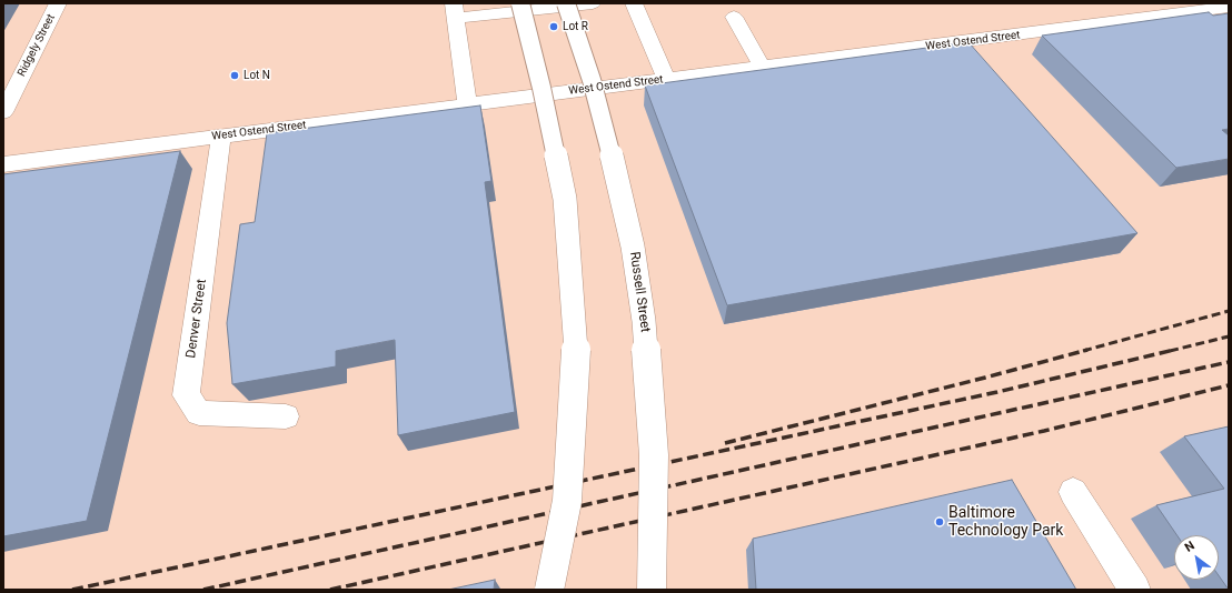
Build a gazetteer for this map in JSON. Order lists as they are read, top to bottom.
{
  "streets": {
    "street": [
      "West Ostend Street",
      "Ridgely Street",
      "Russell Street",
      "Denver Street"
    ]
  },
  "crossings": [
    ["West Ostend Street", "Denver Street"]
  ],
  "places": ["Lot R", "Lot N", "Baltimore Technology Park"],
  "north": "top left"
}
